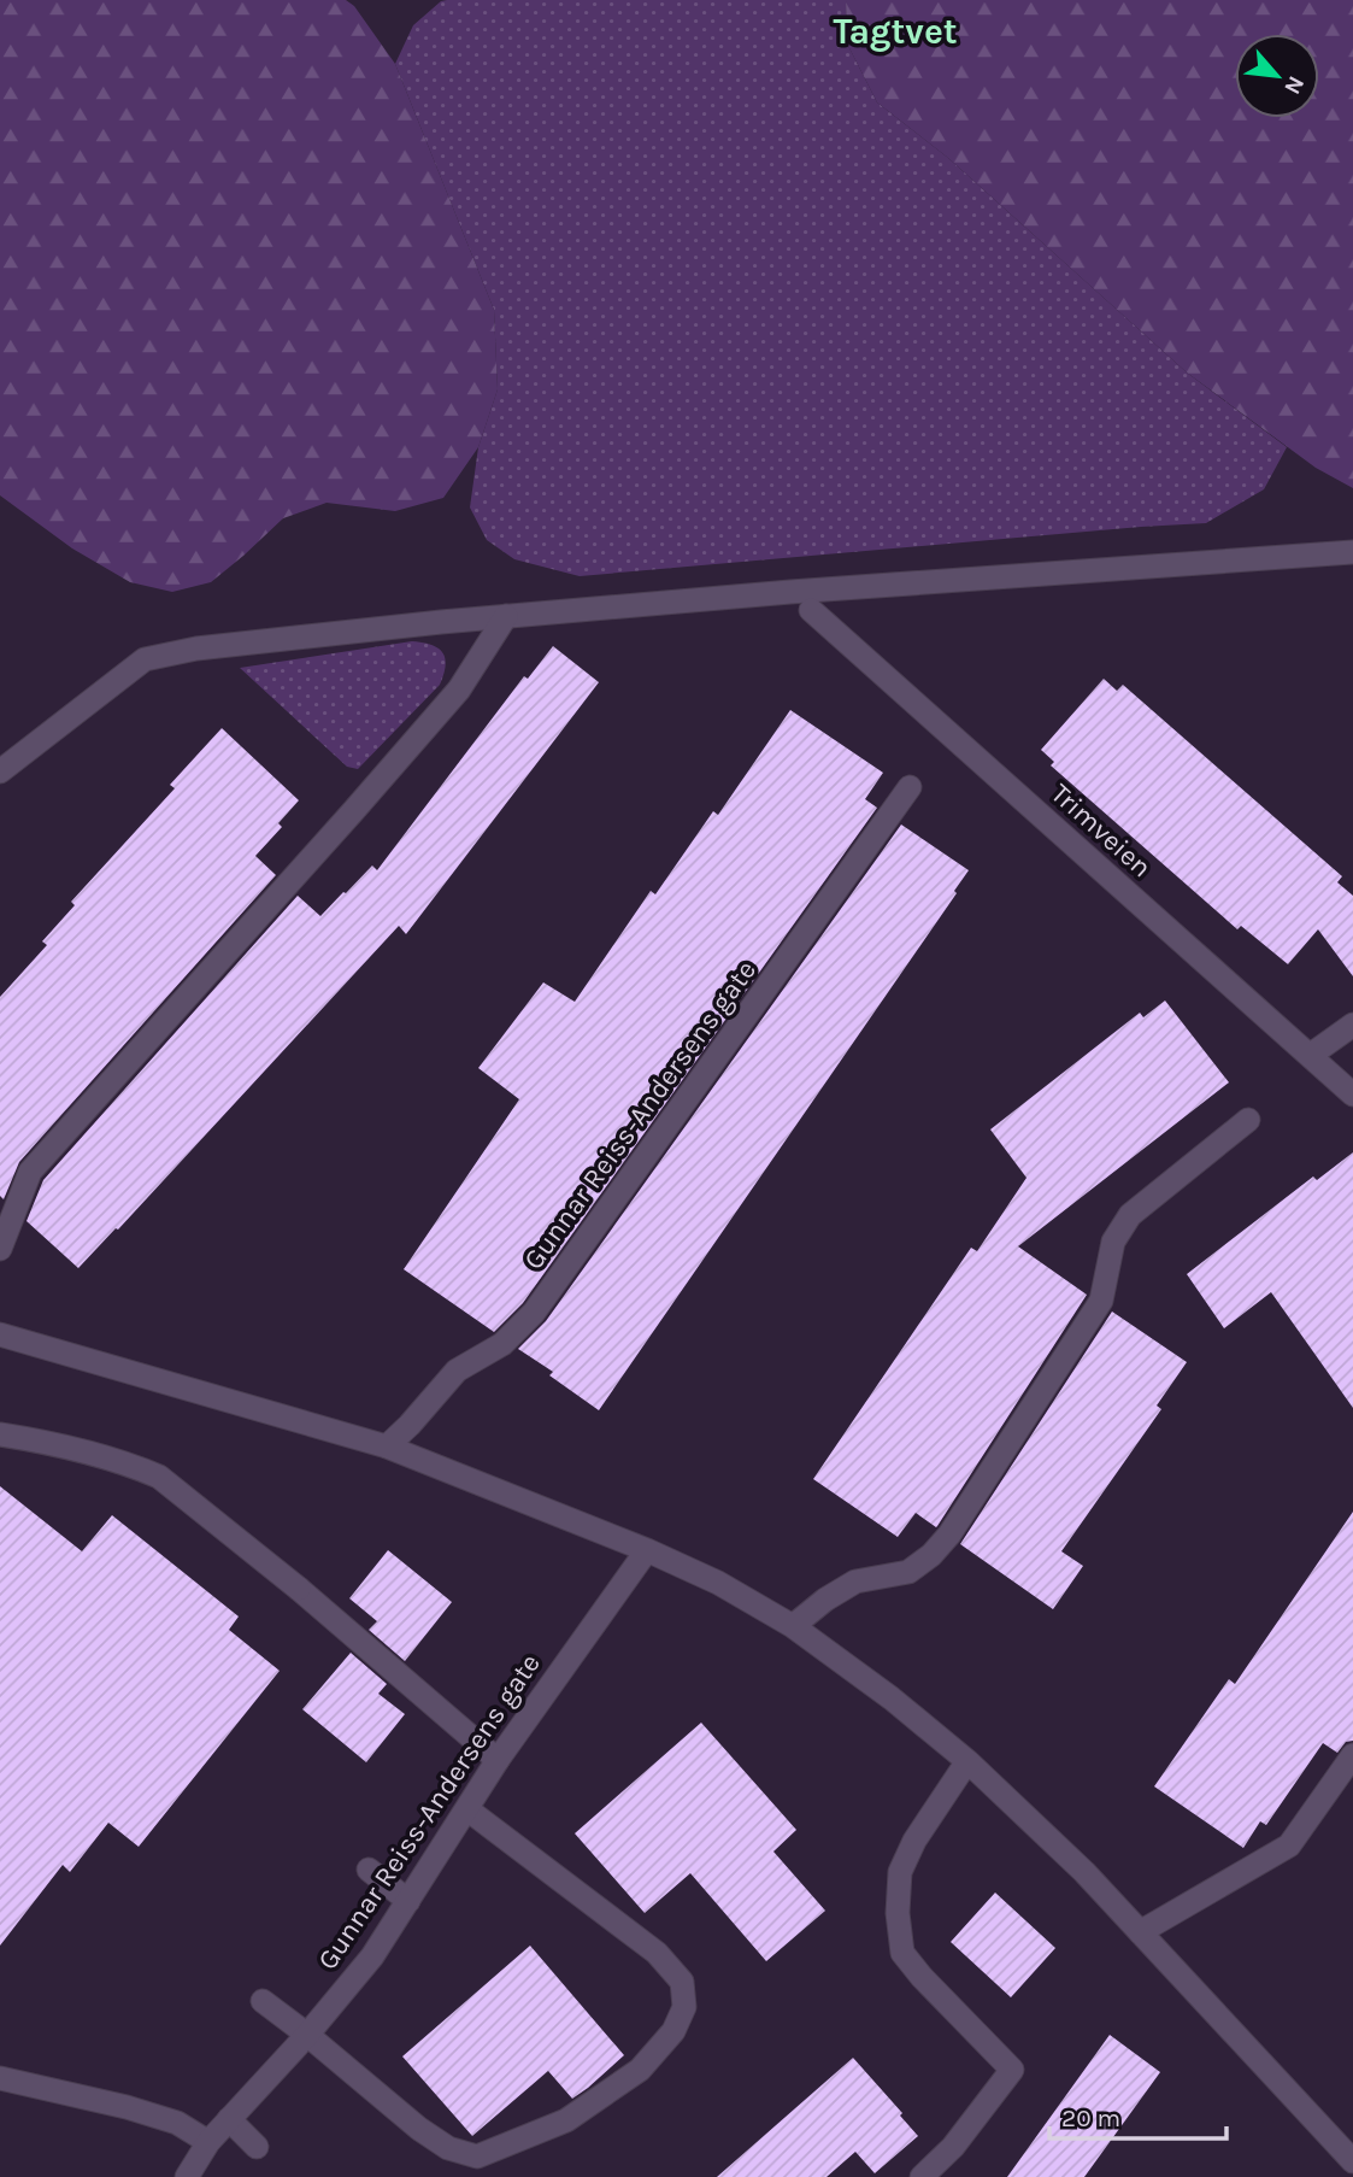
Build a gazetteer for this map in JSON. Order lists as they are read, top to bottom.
{
  "streets": {
    "street": ["Trimveien", "Gunnar Reiss-Andersens gate"]
  },
  "districts": ["Tagtvet"],
  "scale_bar": "20 m",
  "north": "bottom right"
}
